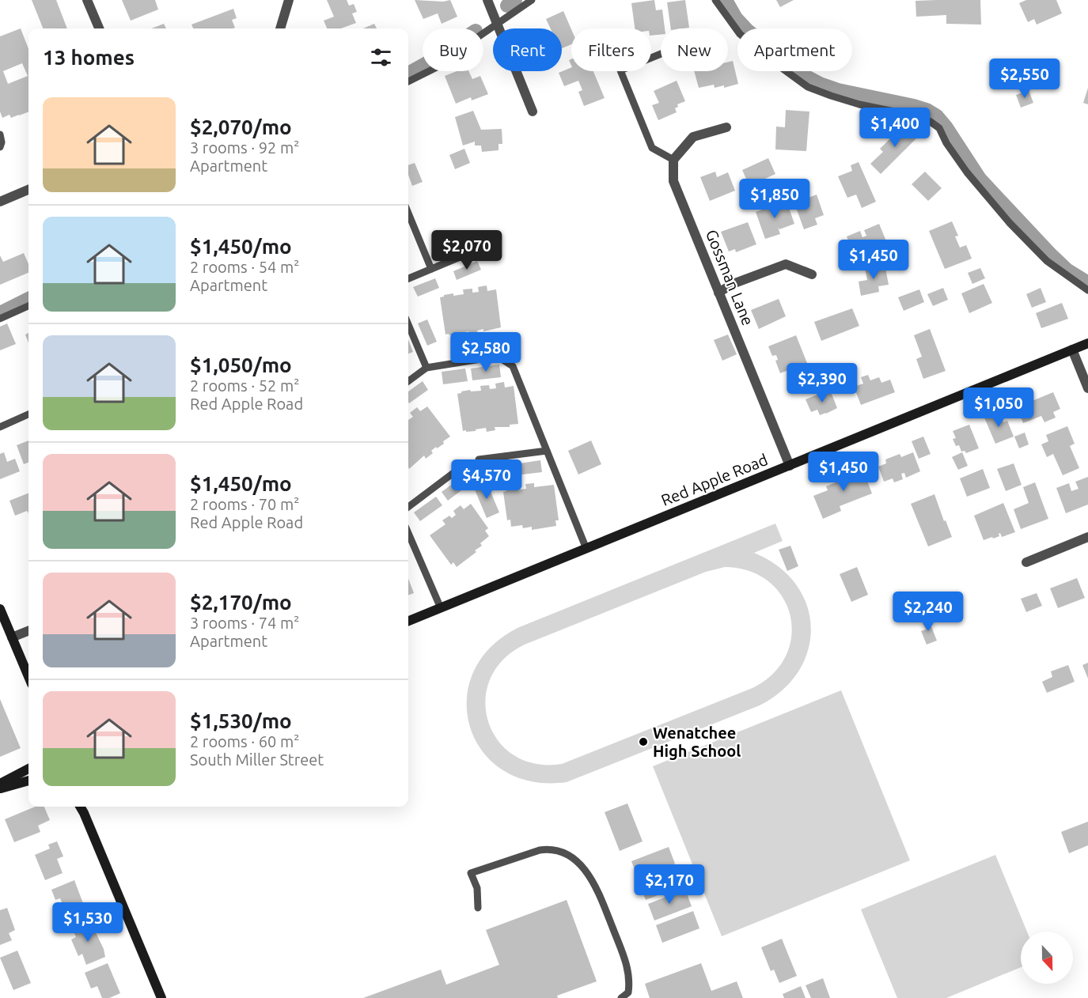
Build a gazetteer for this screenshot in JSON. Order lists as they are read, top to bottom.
{
  "streets": {
    "street": ["Gossman Lane", "Red Apple Road"]
  },
  "crossings": [
    ["Gossman Lane", "Red Apple Road"]
  ],
  "places": ["Wenatchee High School"],
  "north": "bottom",
  "page": {
    "chip": [
      "Buy",
      "Rent",
      "Filters",
      "New",
      "Apartment"
    ],
    "heading": "13 homes",
    "price": [
      "$2,550",
      "$1,400",
      "$1,850",
      "$2,070",
      "$1,450",
      "$2,580",
      "$2,390",
      "$1,050",
      "$1,450",
      "$4,570",
      "$2,240",
      "$2,170",
      "$1,530"
    ],
    "list": [
      {
        "name": "$2,070/mo",
        "note": "3 rooms · 92 m² · Apartment"
      },
      {
        "name": "$1,450/mo",
        "note": "2 rooms · 54 m² · Apartment"
      },
      {
        "name": "$1,050/mo",
        "note": "2 rooms · 52 m² · Red Apple Road"
      },
      {
        "name": "$1,450/mo",
        "note": "2 rooms · 70 m² · Red Apple Road"
      },
      {
        "name": "$2,170/mo",
        "note": "3 rooms · 74 m² · Apartment"
      },
      {
        "name": "$1,530/mo",
        "note": "2 rooms · 60 m² · South Miller Street"
      }
    ]
  }
}
